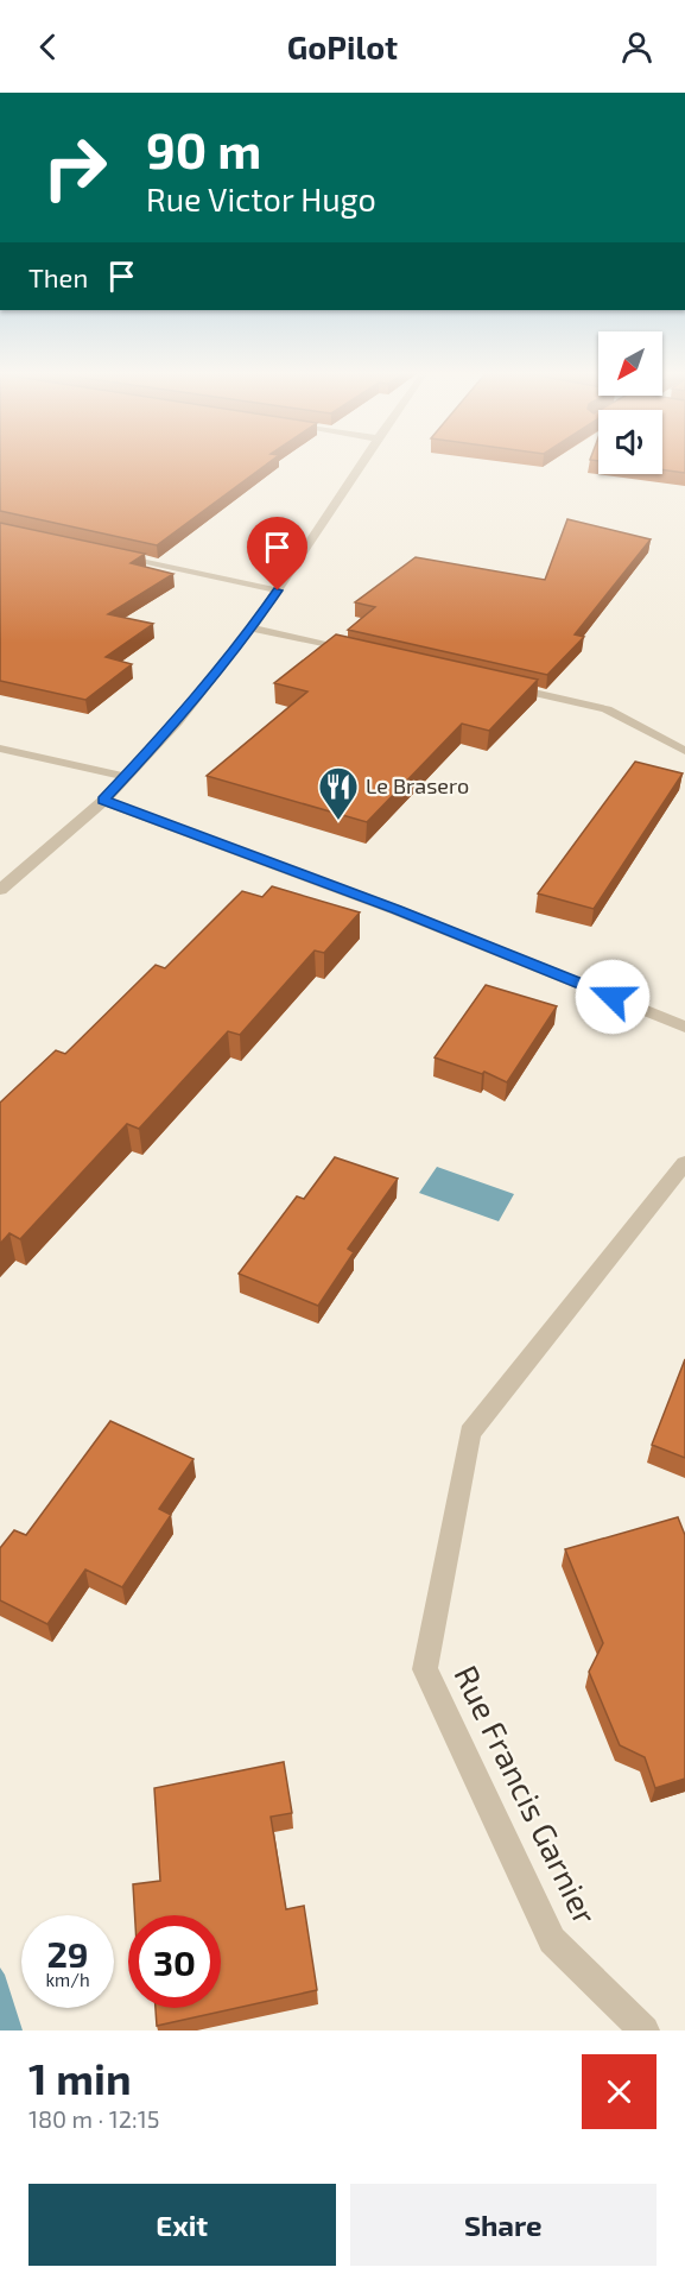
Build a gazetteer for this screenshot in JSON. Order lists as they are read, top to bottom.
{
  "streets": {
    "street": ["Rue Francis Garnier"]
  },
  "places": {
    "restaurant": ["Le Brasero"]
  },
  "north": "bottom left",
  "page": {
    "header": "GoPilot",
    "turn": ["90 m", "Rue Victor Hugo"],
    "then": "Then",
    "speed": "29 km/h",
    "limit": "30",
    "heading": ["1 min", "180 m · 12:15"],
    "buttons": ["Exit", "Share"]
  }
}
